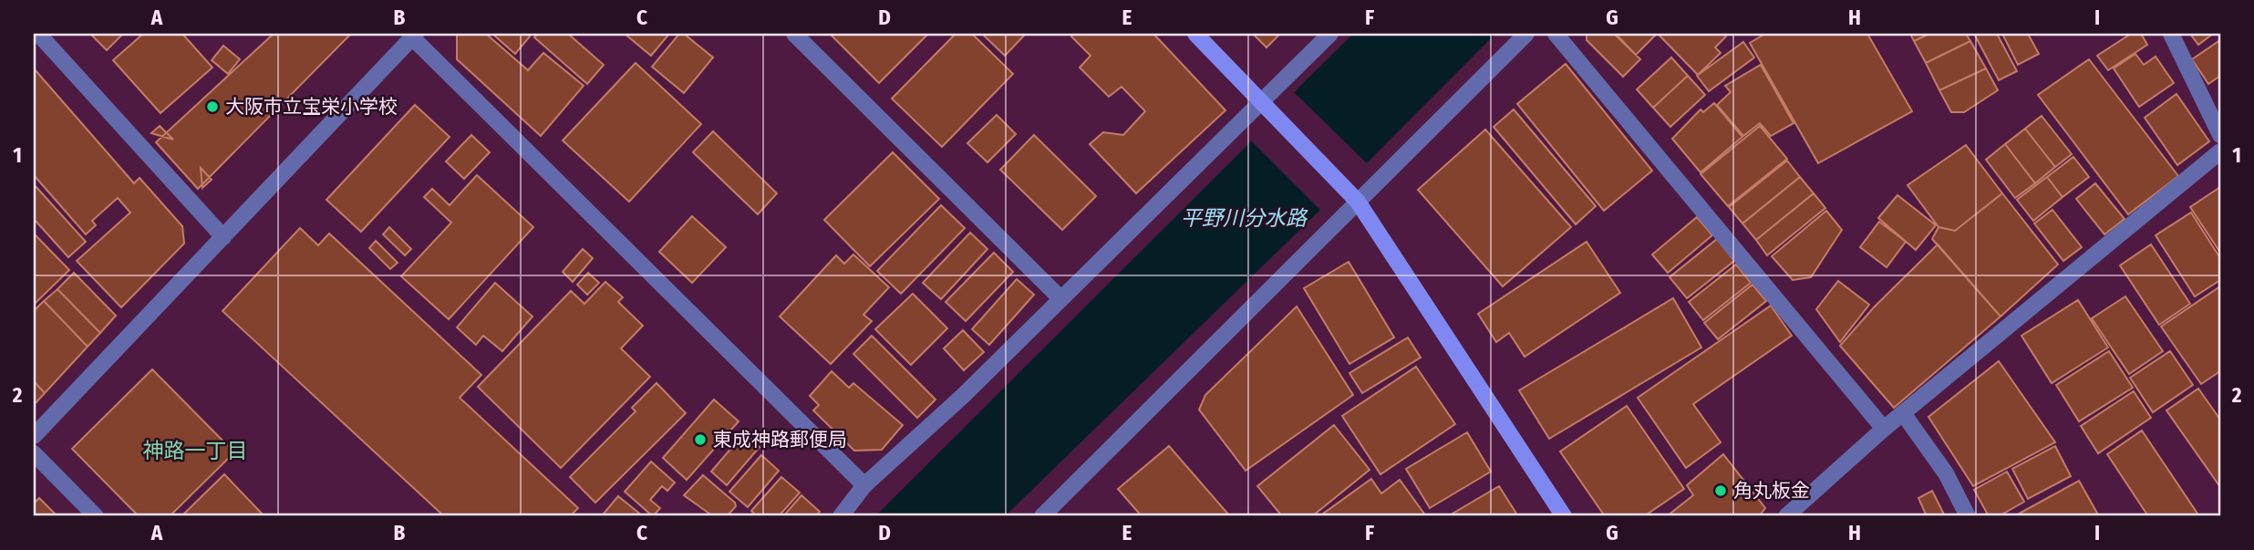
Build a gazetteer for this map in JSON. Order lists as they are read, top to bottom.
{
  "districts": ["神路一丁目"],
  "water": ["平野川分水路"],
  "places": ["大阪市立宝栄小学校", "東成神路郵便局", "角丸板金"],
  "grid": {
    "columns": [
      "A",
      "B",
      "C",
      "D",
      "E",
      "F",
      "G",
      "H",
      "I"
    ],
    "rows": ["1", "2"]
  }
}
